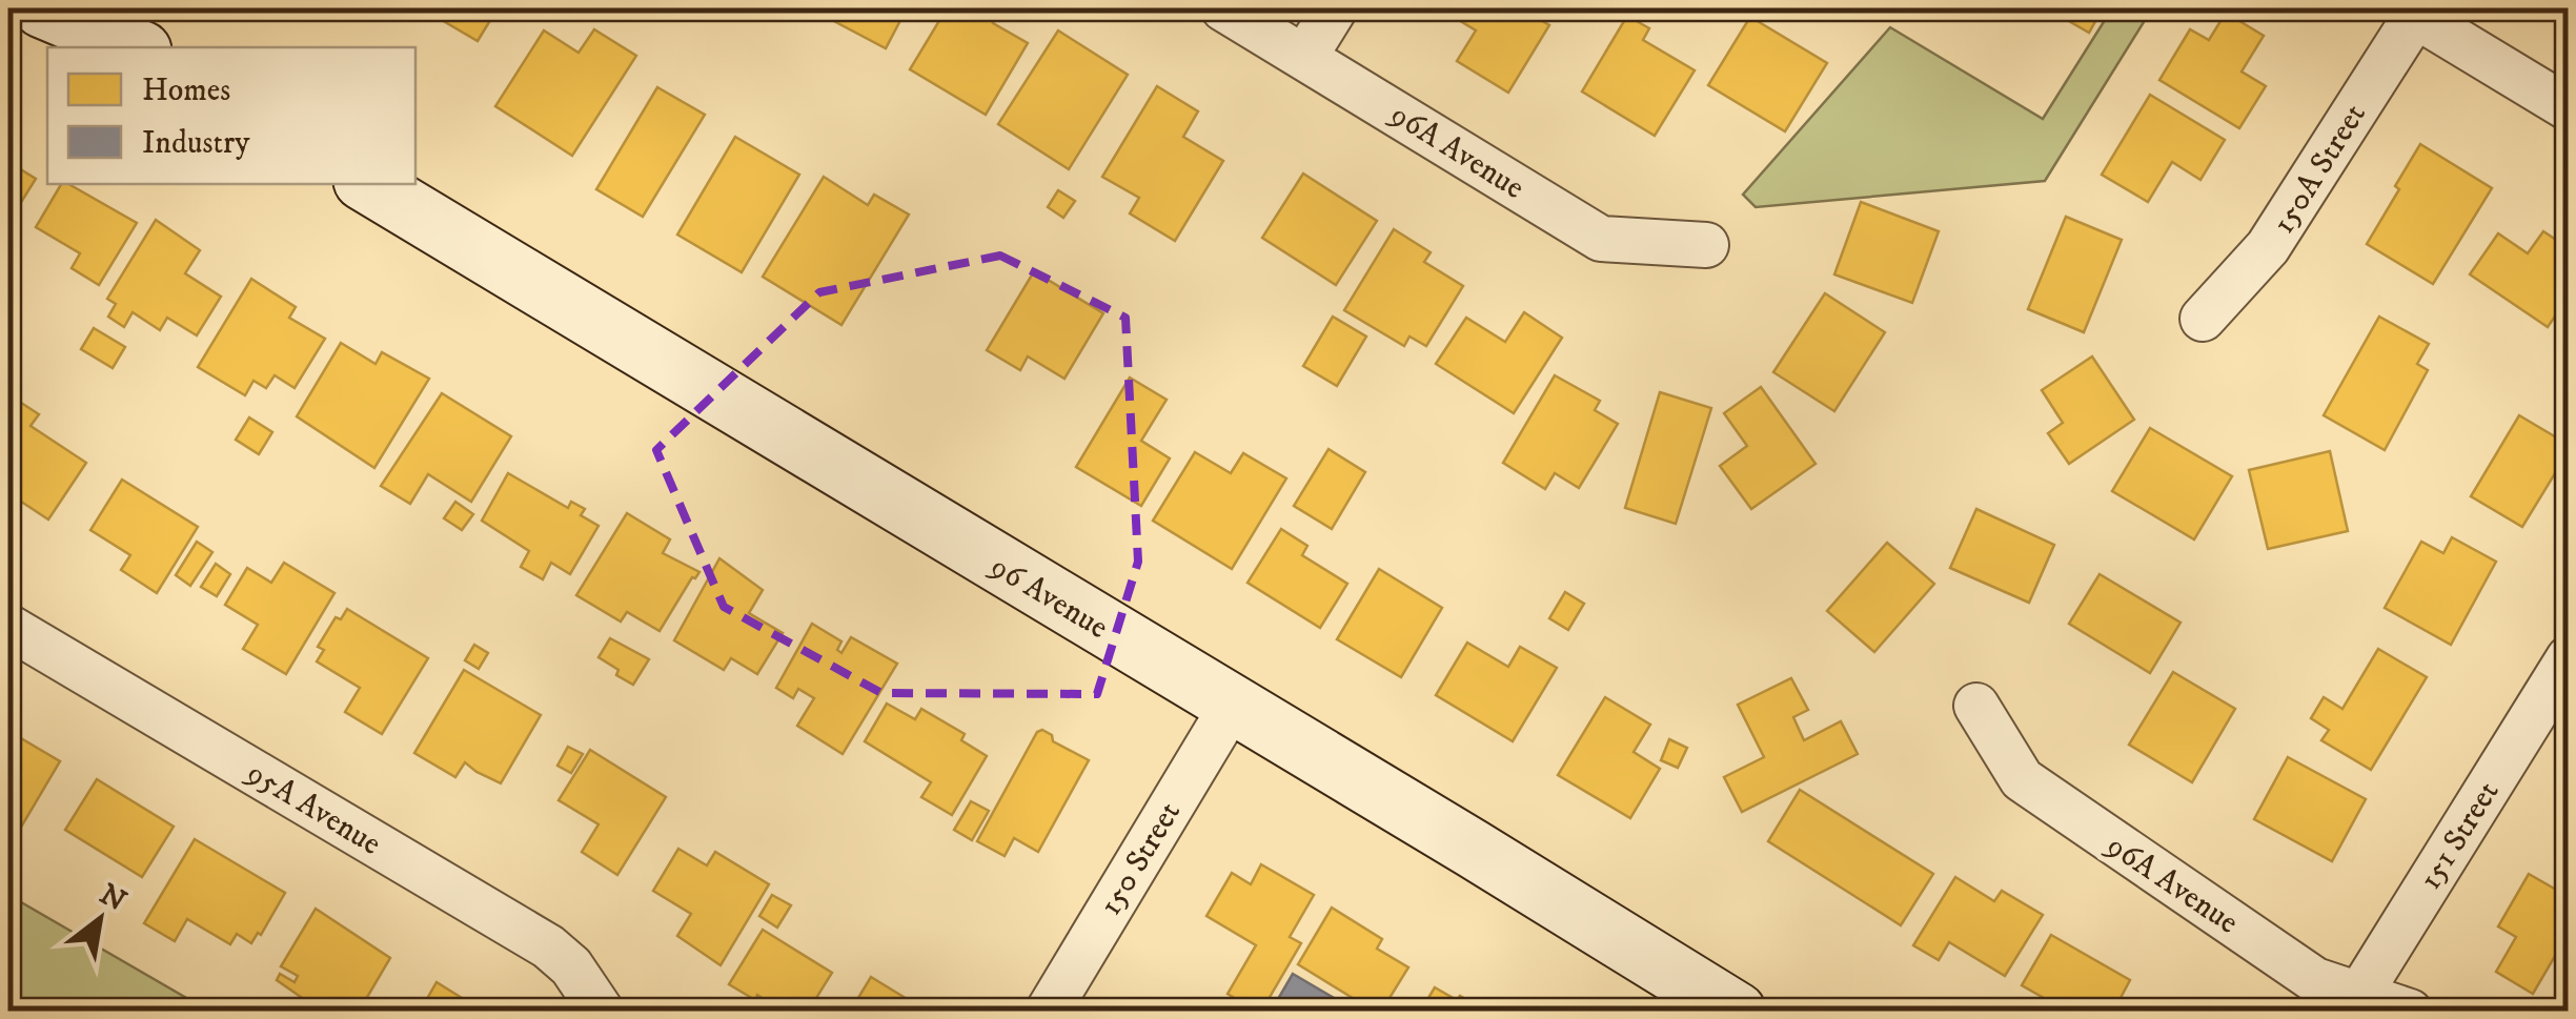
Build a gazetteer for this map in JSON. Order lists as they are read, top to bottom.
{
  "streets": {
    "main road": ["96 Avenue"],
    "street": [
      "96A Avenue",
      "150A Street",
      "95A Avenue",
      "151 Street",
      "150 Street"
    ]
  },
  "crossings": [
    ["96A Avenue", "151 Street"],
    ["96 Avenue", "150 Street"]
  ],
  "legend": ["Homes", "Industry"],
  "north": "top right"
}
